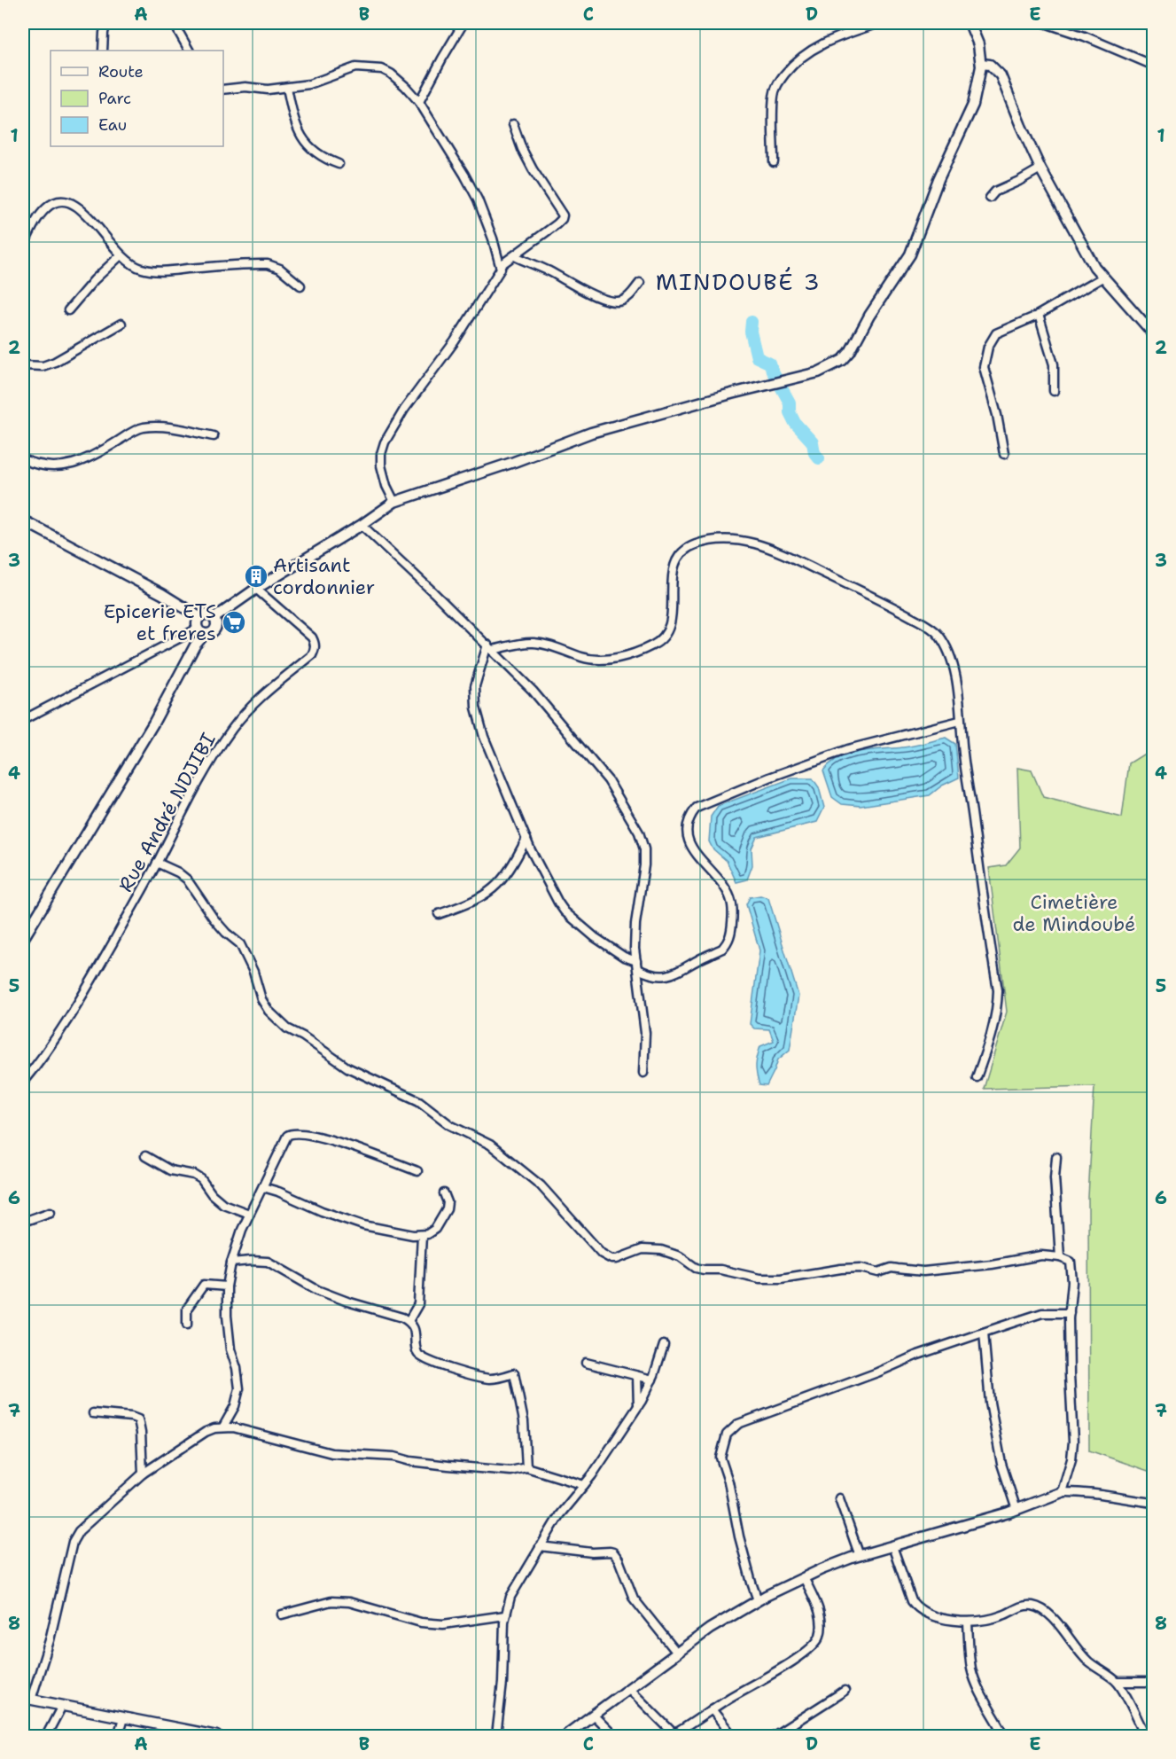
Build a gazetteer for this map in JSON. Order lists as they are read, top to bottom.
{
  "streets": {
    "street": ["Rue André NDJIBI"]
  },
  "districts": ["MINDOUBÉ 3"],
  "parks": ["Cimetière de Mindoubé"],
  "places": {
    "building": ["Artisant cordonnier"],
    "supermarket": ["Epicerie ETS et freres"]
  },
  "legend": ["Route", "Parc", "Eau"],
  "grid": {
    "columns": [
      "A",
      "B",
      "C",
      "D",
      "E"
    ],
    "rows": [
      "1",
      "2",
      "3",
      "4",
      "5",
      "6",
      "7",
      "8"
    ]
  }
}
